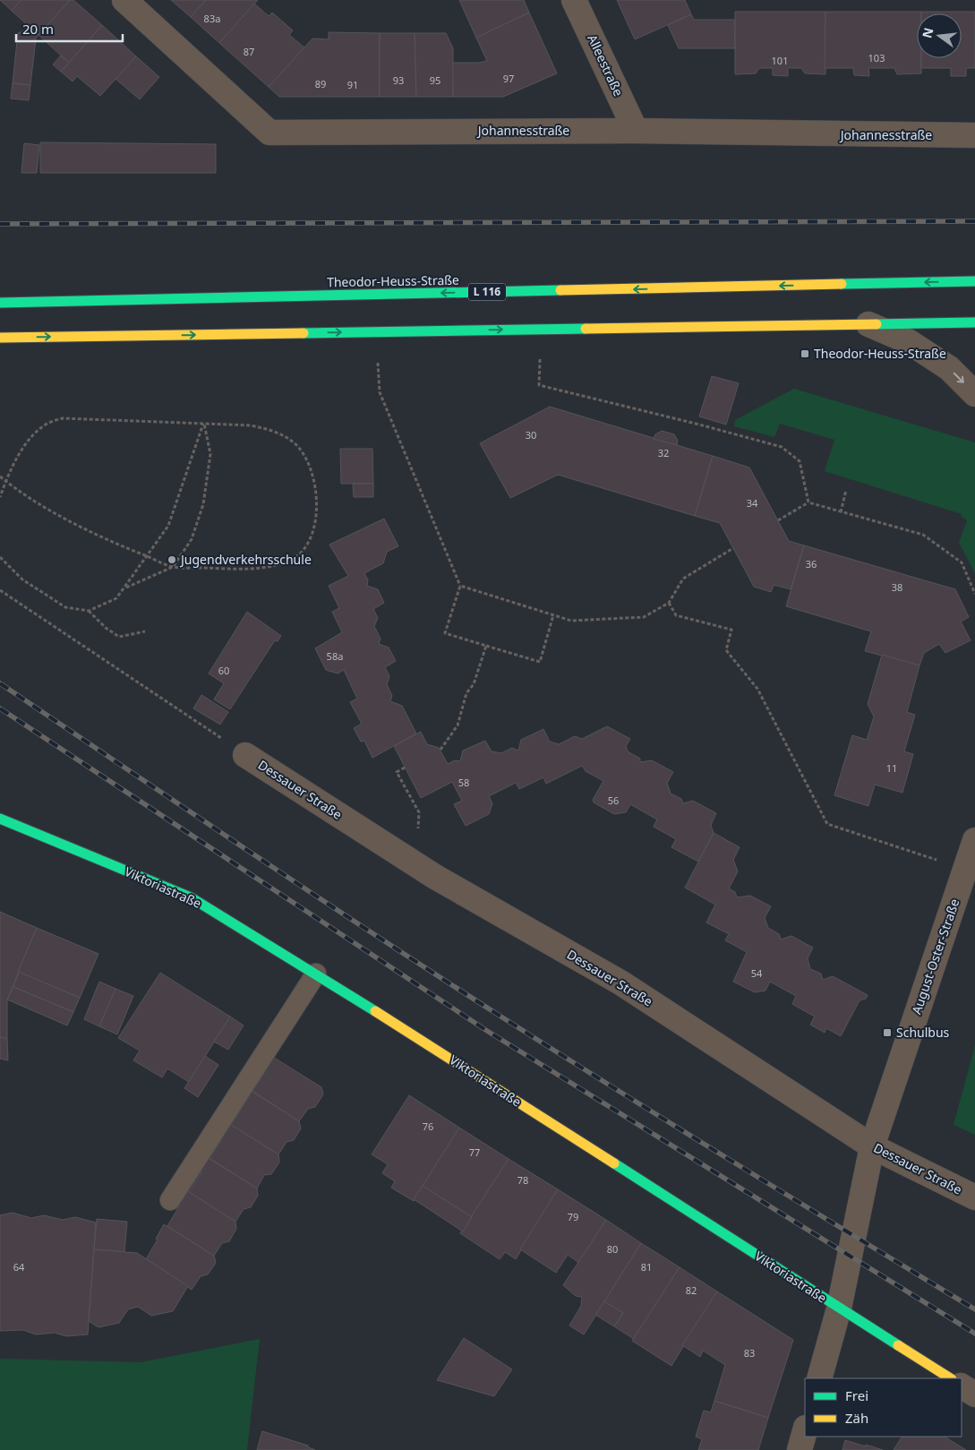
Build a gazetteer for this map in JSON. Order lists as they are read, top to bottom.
{
  "streets": {
    "main road": ["Theodor-Heuss-Straße", "L 116", "Viktoriastraße"],
    "street": [
      "Alleestraße",
      "Johannesstraße",
      "Dessauer Straße",
      "August-Oster-Straße"
    ]
  },
  "crossings": [
    ["Alleestraße", "Johannesstraße"],
    ["Dessauer Straße", "August-Oster-Straße"],
    ["Viktoriastraße", "August-Oster-Straße"]
  ],
  "places": {
    "transit": ["Theodor-Heuss-Straße", "Schulbus"],
    "other": ["Jugendverkehrsschule"]
  },
  "house_numbers": [
    "83a",
    "87",
    "103",
    "101",
    "97",
    "93",
    "95",
    "89",
    "91",
    "30",
    "32",
    "34",
    "36",
    "38",
    "58a",
    "60",
    "11",
    "58",
    "56",
    "54",
    "76",
    "77",
    "78",
    "79",
    "80",
    "64",
    "81",
    "82",
    "83"
  ],
  "legend": ["Frei", "Zäh"],
  "scale_bar": "20 m",
  "north": "left"
}
